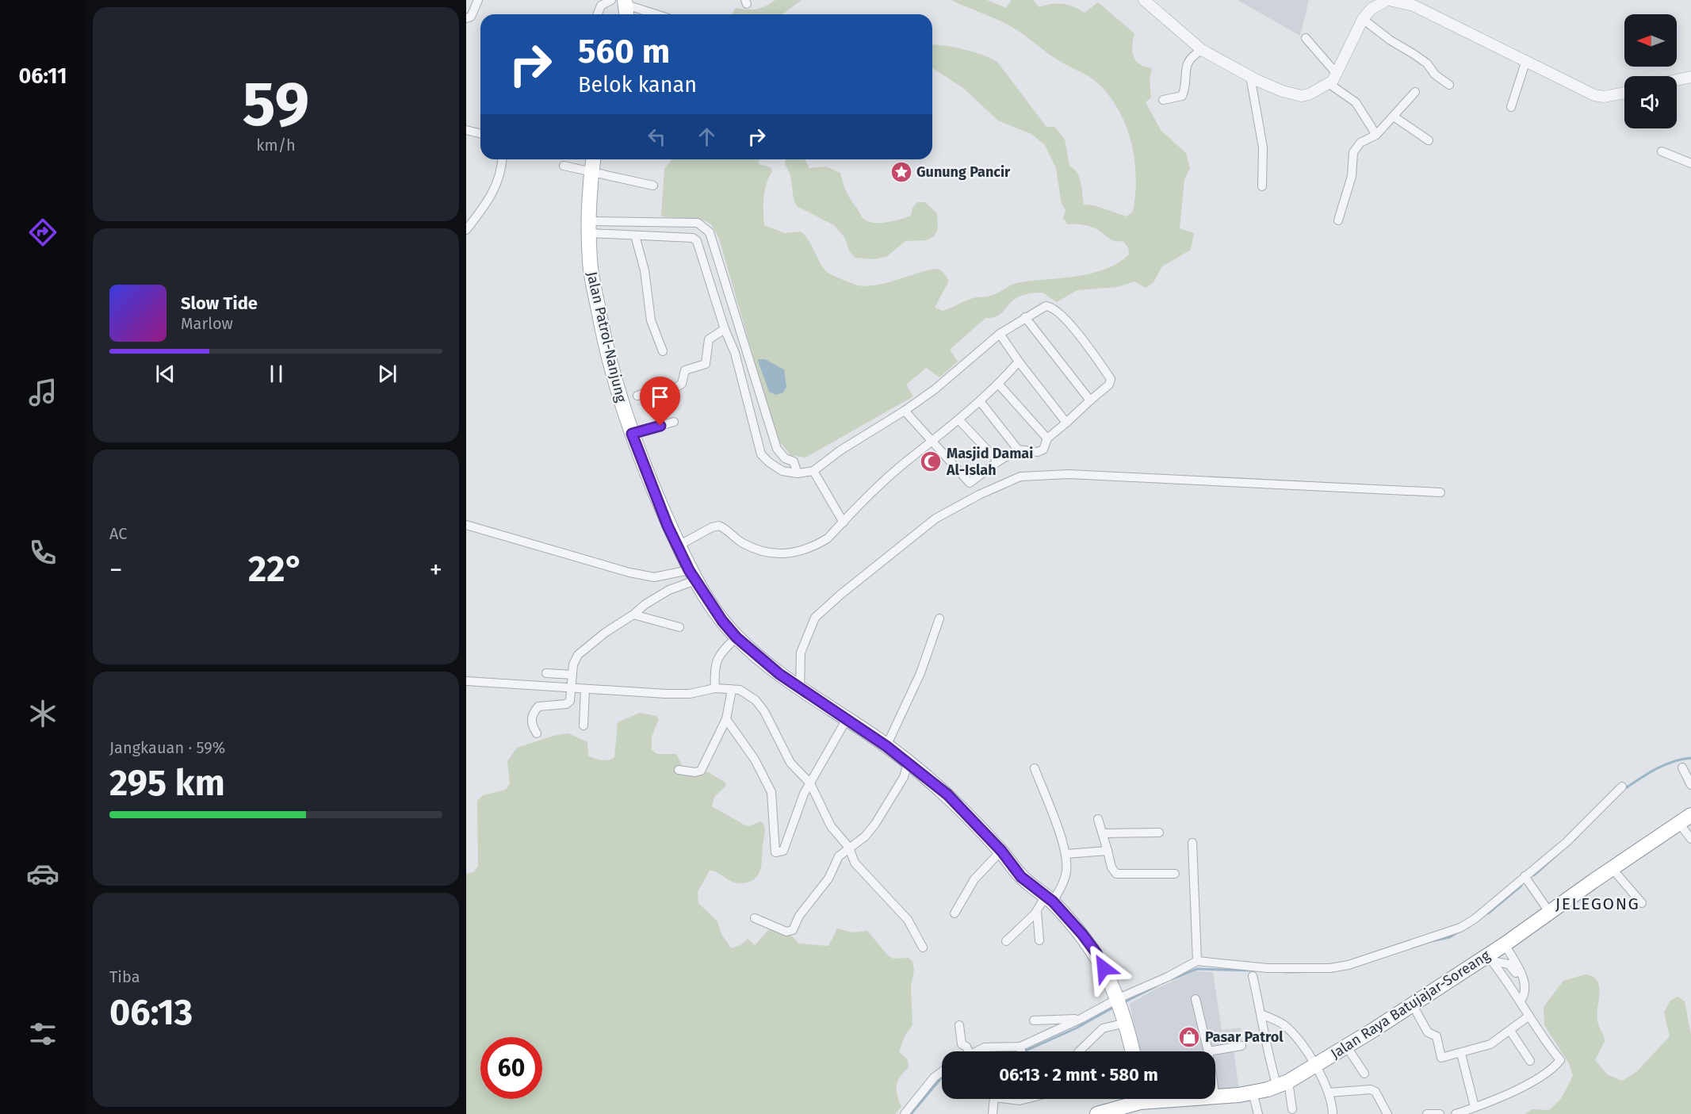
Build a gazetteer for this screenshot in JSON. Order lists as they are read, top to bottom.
{
  "streets": {
    "main road": ["Jalan Patrol-Nanjung", "Jalan Raya Batujajar-Soreang"]
  },
  "districts": ["JELEGONG"],
  "places": {
    "place": ["Gunung Pancir"],
    "mosque": ["Masjid Damai Al-Islah"],
    "shop": ["Pasar Patrol"]
  },
  "north": "left",
  "page": {
    "tabs": "06:11",
    "tile": [
      ["59", "km/h"],
      "AC",
      ["Jangkauan · 59%", "295 km"],
      ["Tiba", "06:13"]
    ],
    "turn": ["560 m", "Belok kanan"],
    "song": ["Slow Tide", "Marlow"],
    "heat": ["−", "22°", "+"],
    "limit": "60",
    "trip": "06:13 · 2 mnt · 580 m"
  }
}
